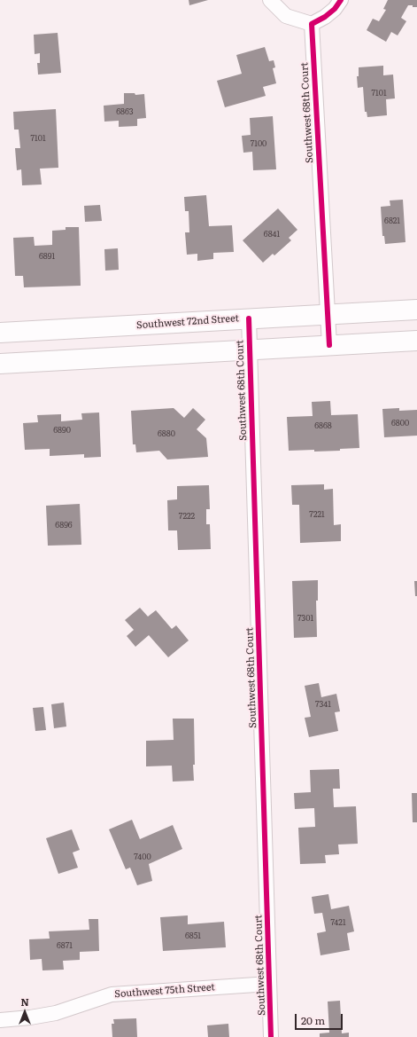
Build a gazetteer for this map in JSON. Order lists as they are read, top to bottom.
{
  "streets": {
    "main road": ["Southwest 72nd Street"],
    "street": ["Southwest 68th Court", "Southwest 75th Street"]
  },
  "crossings": [
    ["Southwest 68th Court", "Southwest 72nd Street"],
    ["Southwest 68th Court", "Southwest 75th Street"]
  ],
  "house_numbers": [
    "7101",
    "6863",
    "7101",
    "7100",
    "6821",
    "6841",
    "6891",
    "6800",
    "6868",
    "6890",
    "6880",
    "7221",
    "7222",
    "6896",
    "7301",
    "7341",
    "7400",
    "7421",
    "6851",
    "6871"
  ],
  "scale_bar": "20 m",
  "north": "top"
}
